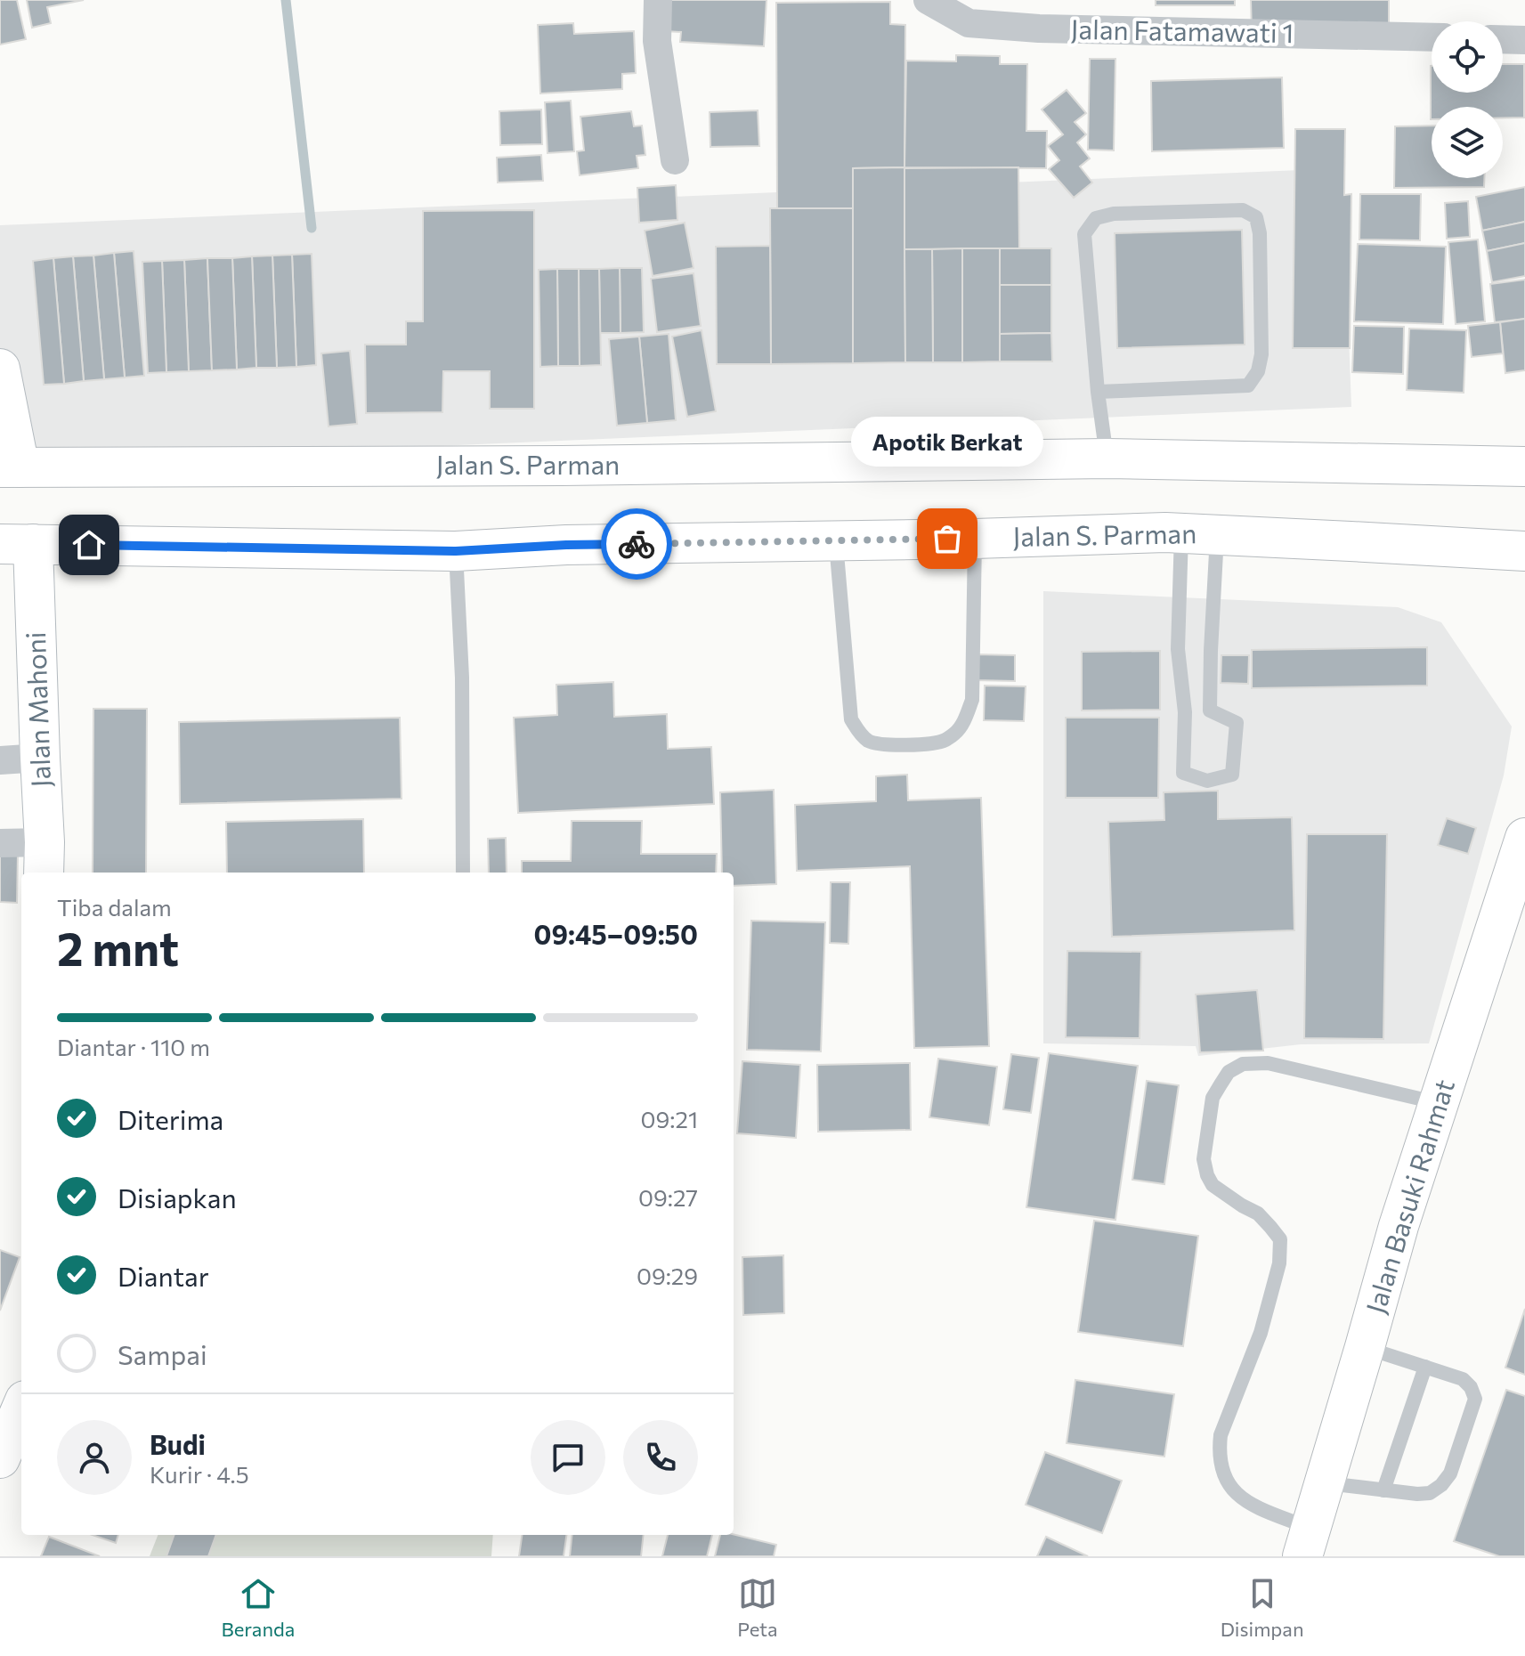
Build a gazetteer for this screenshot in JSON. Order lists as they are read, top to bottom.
{
  "streets": {
    "main road": ["Jalan S. Parman", "Jalan Mahoni", "Jalan Basuki Rahmat"],
    "street": ["Jalan Fatamawati 1"]
  },
  "crossings": [
    ["Jalan S. Parman", "Jalan Mahoni"]
  ],
  "places": ["Apotik Berkat"],
  "page": {
    "bubble": "Apotik Berkat",
    "heading": ["2 mnt", "Tiba dalam", "09:45–09:50"],
    "panel": ["Budi", "Kurir · 4.5"],
    "bar": "Diantar · 110 m",
    "list": [
      ["Diterima", "09:21"],
      ["Disiapkan", "09:27"],
      ["Diantar", "09:29"],
      "Sampai"
    ],
    "tabs": ["Beranda", "Peta", "Disimpan"]
  }
}
